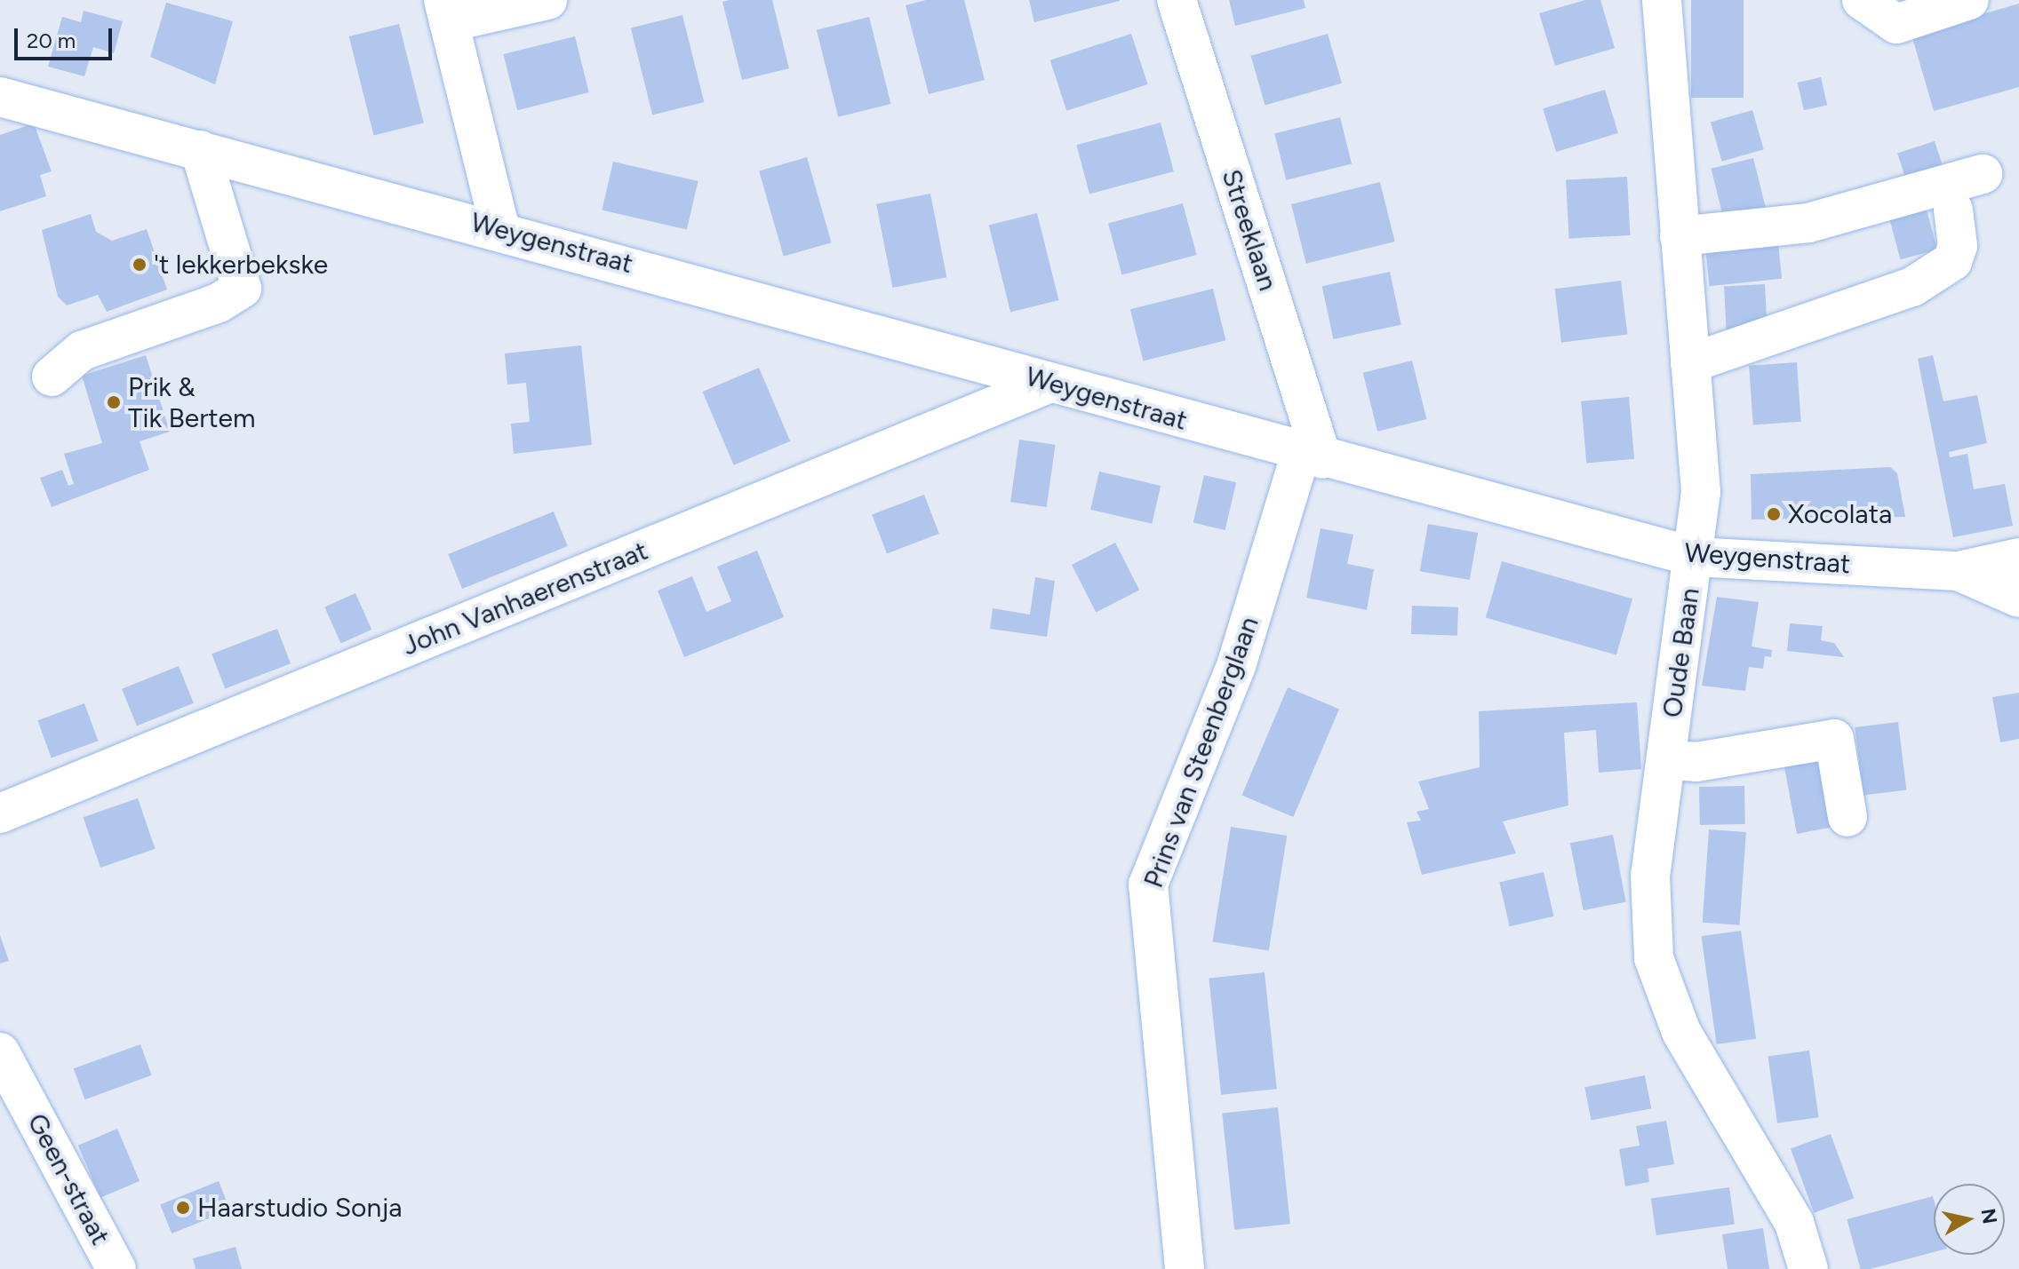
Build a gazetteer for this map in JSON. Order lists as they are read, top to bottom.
{
  "streets": {
    "street": [
      "Streeklaan",
      "Weygenstraat",
      "John Vanhaerenstraat",
      "Oude Baan",
      "Prins van Steenberglaan",
      "Geen-straat"
    ]
  },
  "crossings": [
    ["Streeklaan", "Weygenstraat"],
    ["Streeklaan", "Prins van Steenberglaan"],
    ["Weygenstraat", "John Vanhaerenstraat"],
    ["Weygenstraat", "Oude Baan"],
    ["Weygenstraat", "Prins van Steenberglaan"]
  ],
  "places": [
    "'t lekkerbekske",
    "Prik & Tik Bertem",
    "Xocolata",
    "Haarstudio Sonja"
  ],
  "scale_bar": "20 m",
  "north": "right"
}
